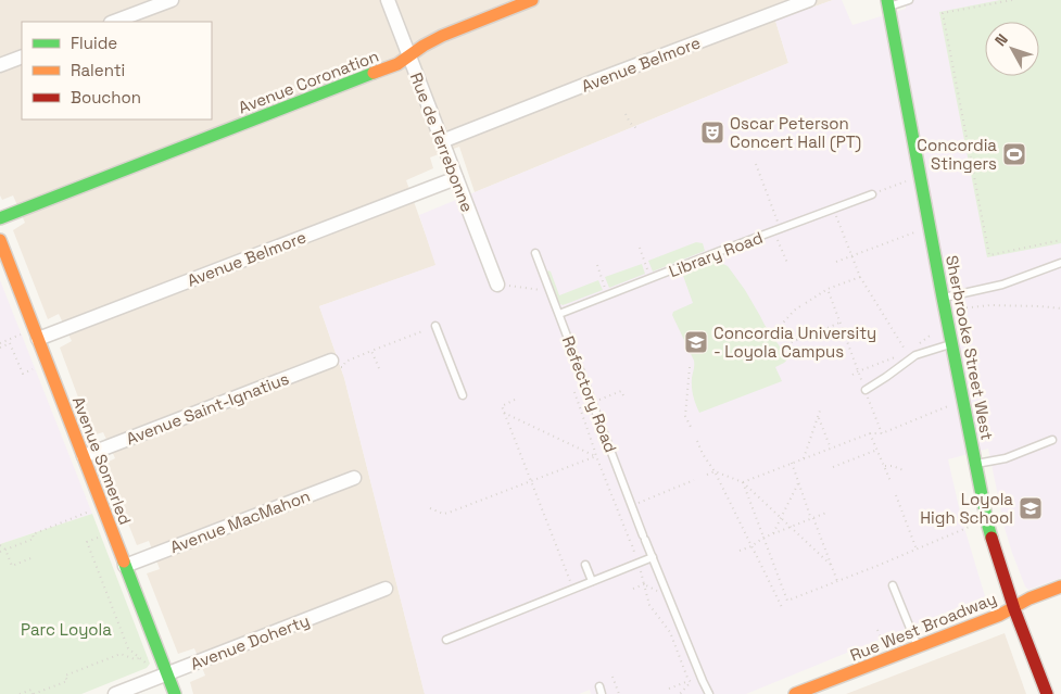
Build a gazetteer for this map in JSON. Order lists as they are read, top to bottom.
{
  "streets": {
    "street": [
      "Avenue Belmore",
      "Avenue Coronation",
      "Rue de Terrebonne",
      "Sherbrooke Street West",
      "Avenue Saint-Ignatius",
      "Avenue Somerled",
      "Avenue MacMahon",
      "Rue West Broadway",
      "Avenue Doherty"
    ],
    "lane": ["Library Road", "Refectory Road"]
  },
  "crossings": [
    ["Avenue Belmore", "Rue de Terrebonne"],
    ["Avenue Belmore", "Avenue Somerled"],
    ["Avenue Coronation", "Rue de Terrebonne"],
    ["Library Road", "Refectory Road"],
    ["Sherbrooke Street West", "Rue West Broadway"],
    ["Avenue Saint-Ignatius", "Avenue Somerled"],
    ["Avenue Somerled", "Avenue MacMahon"],
    ["Avenue Somerled", "Avenue Doherty"]
  ],
  "parks": ["Parc Loyola"],
  "places": {
    "theatre": ["Oscar Peterson Concert Hall (PT)"],
    "sports": ["Concordia Stingers"],
    "school or university": ["Concordia University - Loyola Campus", "Loyola High School"]
  },
  "legend": ["Fluide", "Ralenti", "Bouchon"],
  "north": "top left"
}
